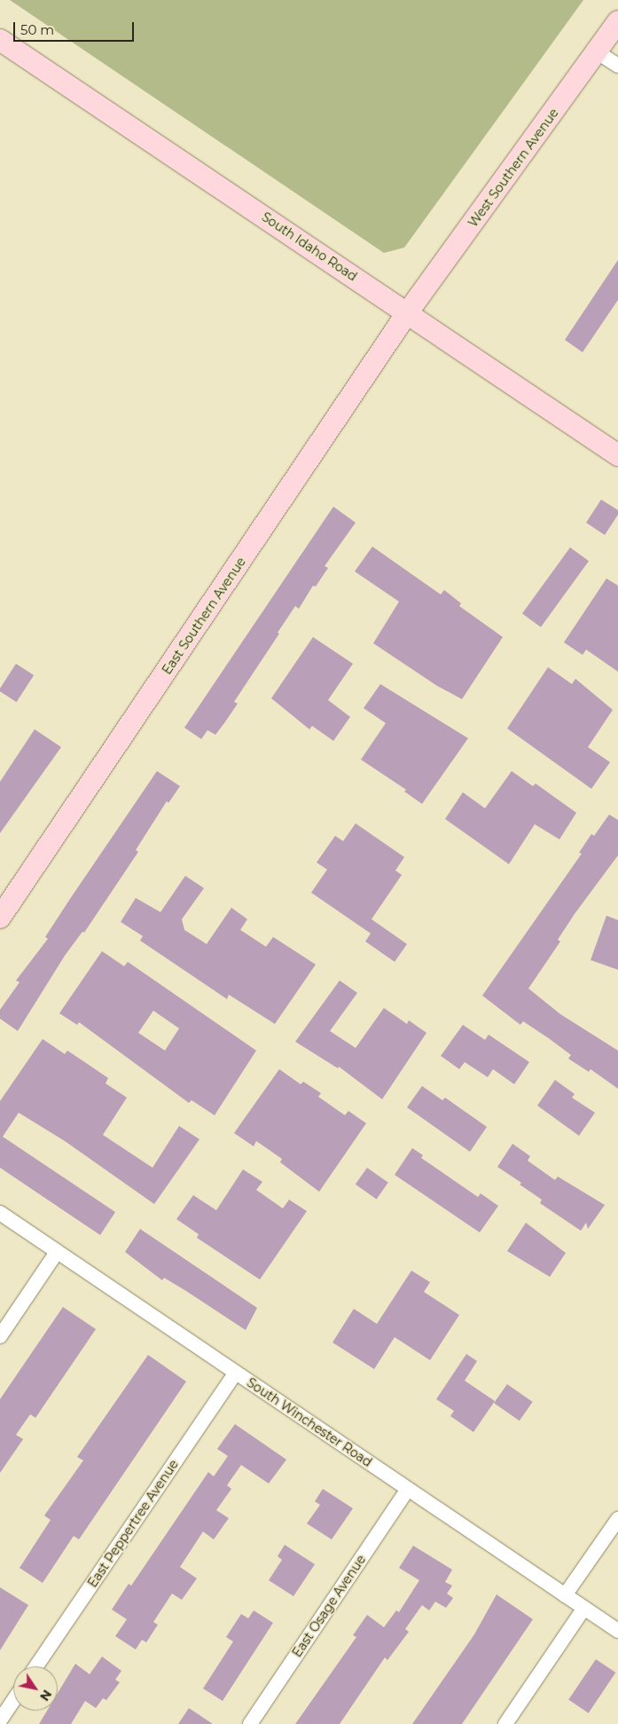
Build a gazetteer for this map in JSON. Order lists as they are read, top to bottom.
{
  "streets": {
    "main road": ["West Southern Avenue", "South Idaho Road", "East Southern Avenue"],
    "street": ["South Winchester Road", "East Peppertree Avenue", "East Osage Avenue"]
  },
  "crossings": [
    ["West Southern Avenue", "South Idaho Road"],
    ["West Southern Avenue", "East Southern Avenue"],
    ["South Idaho Road", "East Southern Avenue"],
    ["South Winchester Road", "East Peppertree Avenue"],
    ["South Winchester Road", "East Osage Avenue"]
  ],
  "scale_bar": "50 m",
  "north": "bottom right"
}
